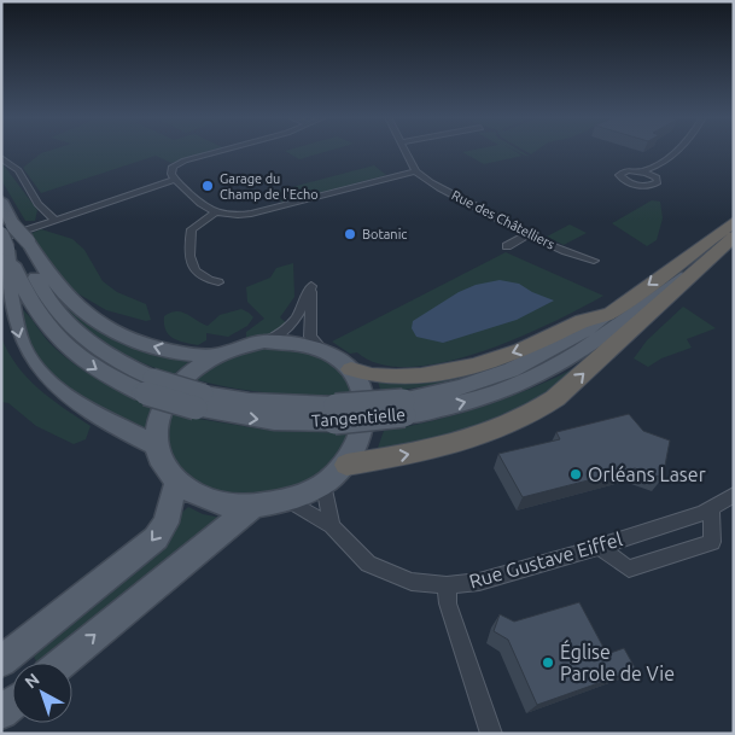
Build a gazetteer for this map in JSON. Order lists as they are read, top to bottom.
{
  "streets": {
    "highway": ["Tangentielle"],
    "street": ["Rue des Châtelliers", "Rue Gustave Eiffel"]
  },
  "places": [
    "Garage du Champ de l'Echo",
    "Botanic",
    "Orléans Laser",
    "Église Parole de Vie"
  ],
  "north": "top left"
}
